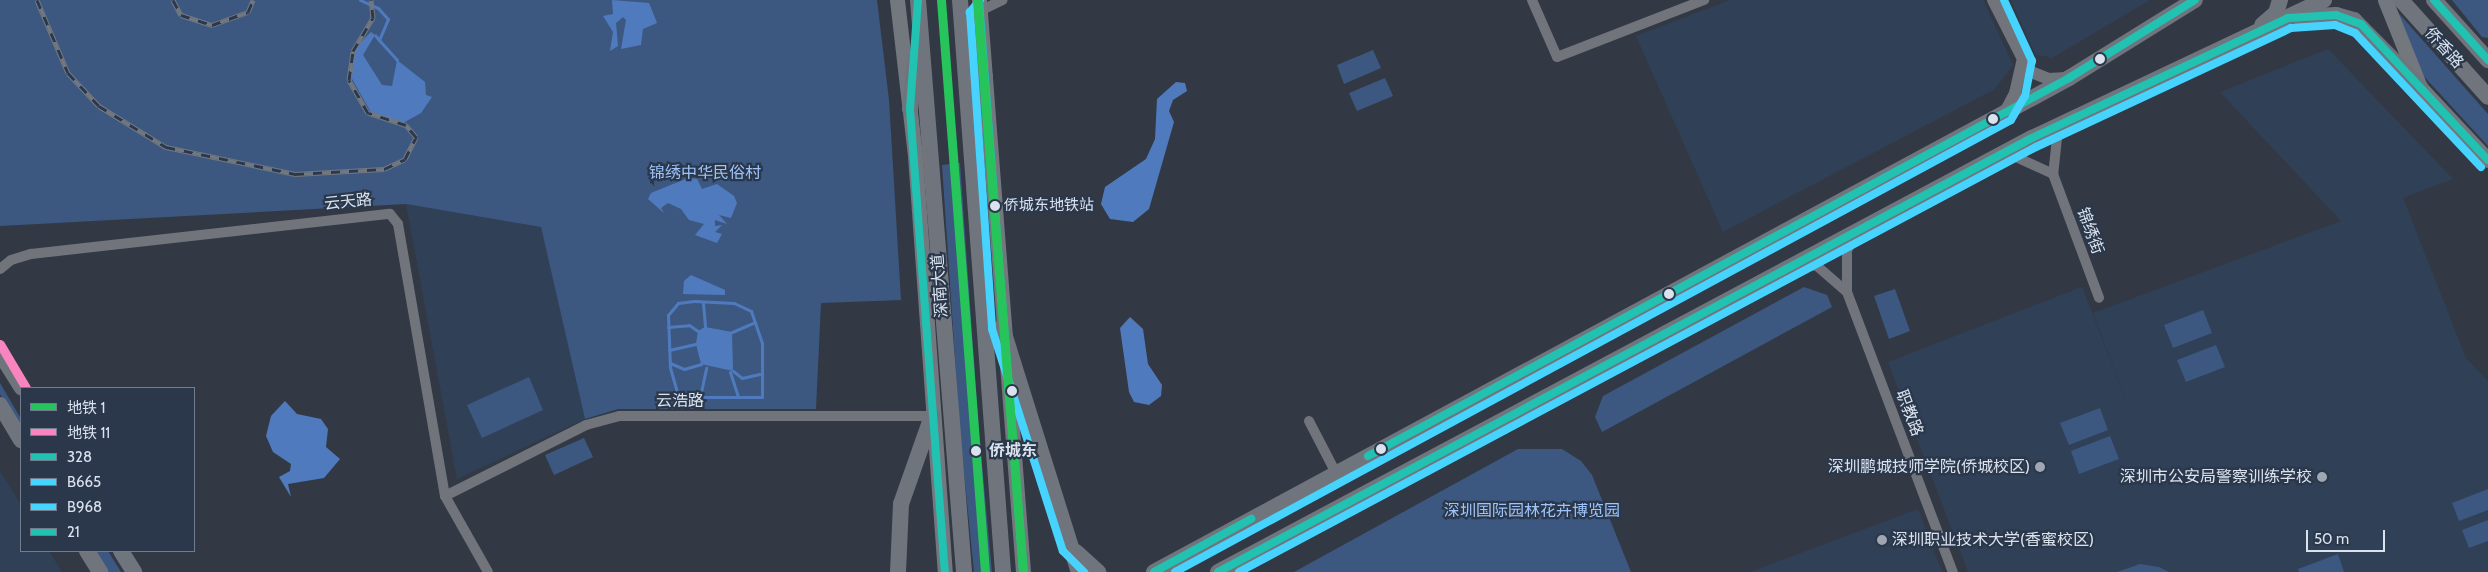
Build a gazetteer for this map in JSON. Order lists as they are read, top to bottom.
{
  "streets": {
    "main road": ["侨香路", "深南大道"],
    "street": [
      "云天路",
      "锦绣街",
      "云浩路",
      "职教路"
    ]
  },
  "crossings": [
    ["云天路", "云浩路"]
  ],
  "parks": ["锦绣中华民俗村", "深圳国际园林花卉博览园"],
  "places": [
    "侨城东地铁站",
    "侨城东",
    "深圳鹏城技师学院(侨城校区)",
    "深圳市公安局警察训练学校",
    "深圳职业技术大学(香蜜校区)"
  ],
  "lines": [
    "metro line 1",
    "transit line 328",
    "transit line B665",
    "transit line 21",
    "transit line B968",
    "metro line 11"
  ],
  "legend": [
    "地铁 1",
    "地铁 11",
    "328",
    "B665",
    "B968",
    "21"
  ],
  "scale_bar": "50 m"
}
